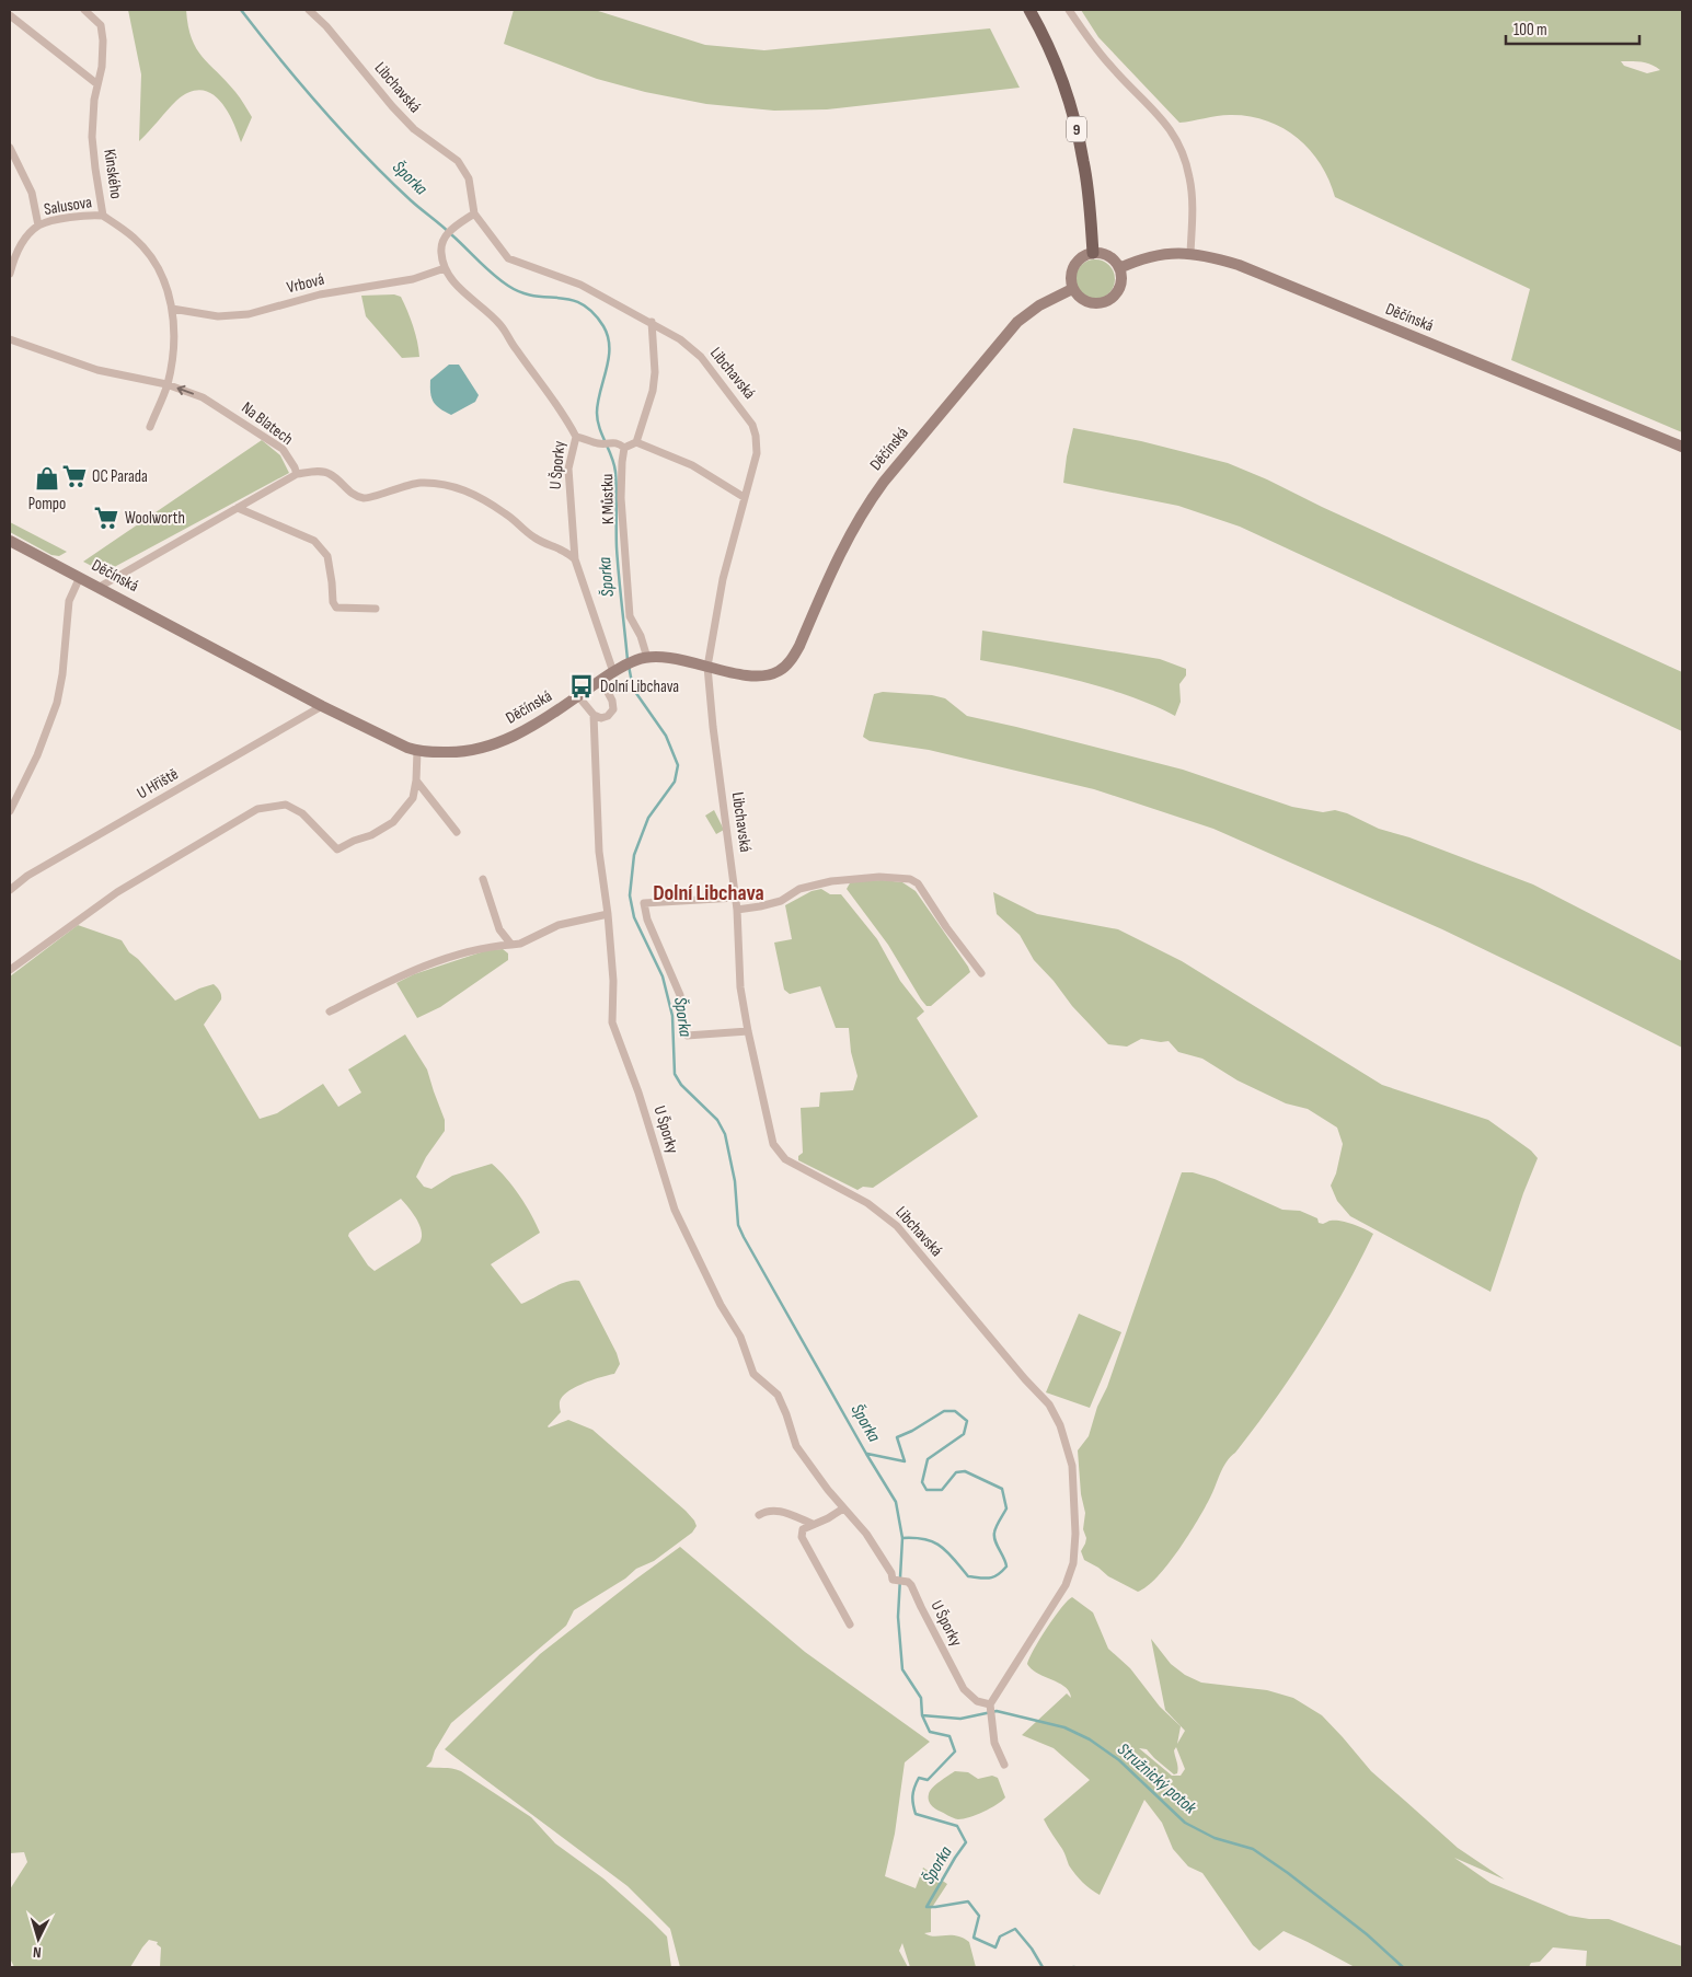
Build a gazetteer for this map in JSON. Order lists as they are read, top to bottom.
{
  "streets": {
    "main road": ["9", "Děčínská"],
    "street": [
      "Libchavská",
      "Kinského",
      "Salusova",
      "Vrbová",
      "Na Blatech",
      "U Šporky",
      "K Můstku",
      "U Hřiště"
    ]
  },
  "crossings": [
    ["Libchavská", "Děčínská"],
    ["Libchavská", "U Šporky"],
    ["9", "Děčínská"],
    ["Kinského", "Salusova"],
    ["Kinského", "Vrbová"],
    ["Kinského", "Na Blatech"],
    ["Vrbová", "U Šporky"],
    ["Děčínská", "U Šporky"],
    ["Děčínská", "K Můstku"],
    ["Děčínská", "U Hřiště"]
  ],
  "one_way": ["Na Blatech"],
  "districts": ["Dolní Libchava"],
  "water": ["Šporka", "Stružnický potok"],
  "places": {
    "supermarket": ["OC Parada", "Woolworth"],
    "shop": ["Pompo"],
    "bus stop": ["Dolní Libchava"]
  },
  "scale_bar": "100 m",
  "north": "bottom"
}
